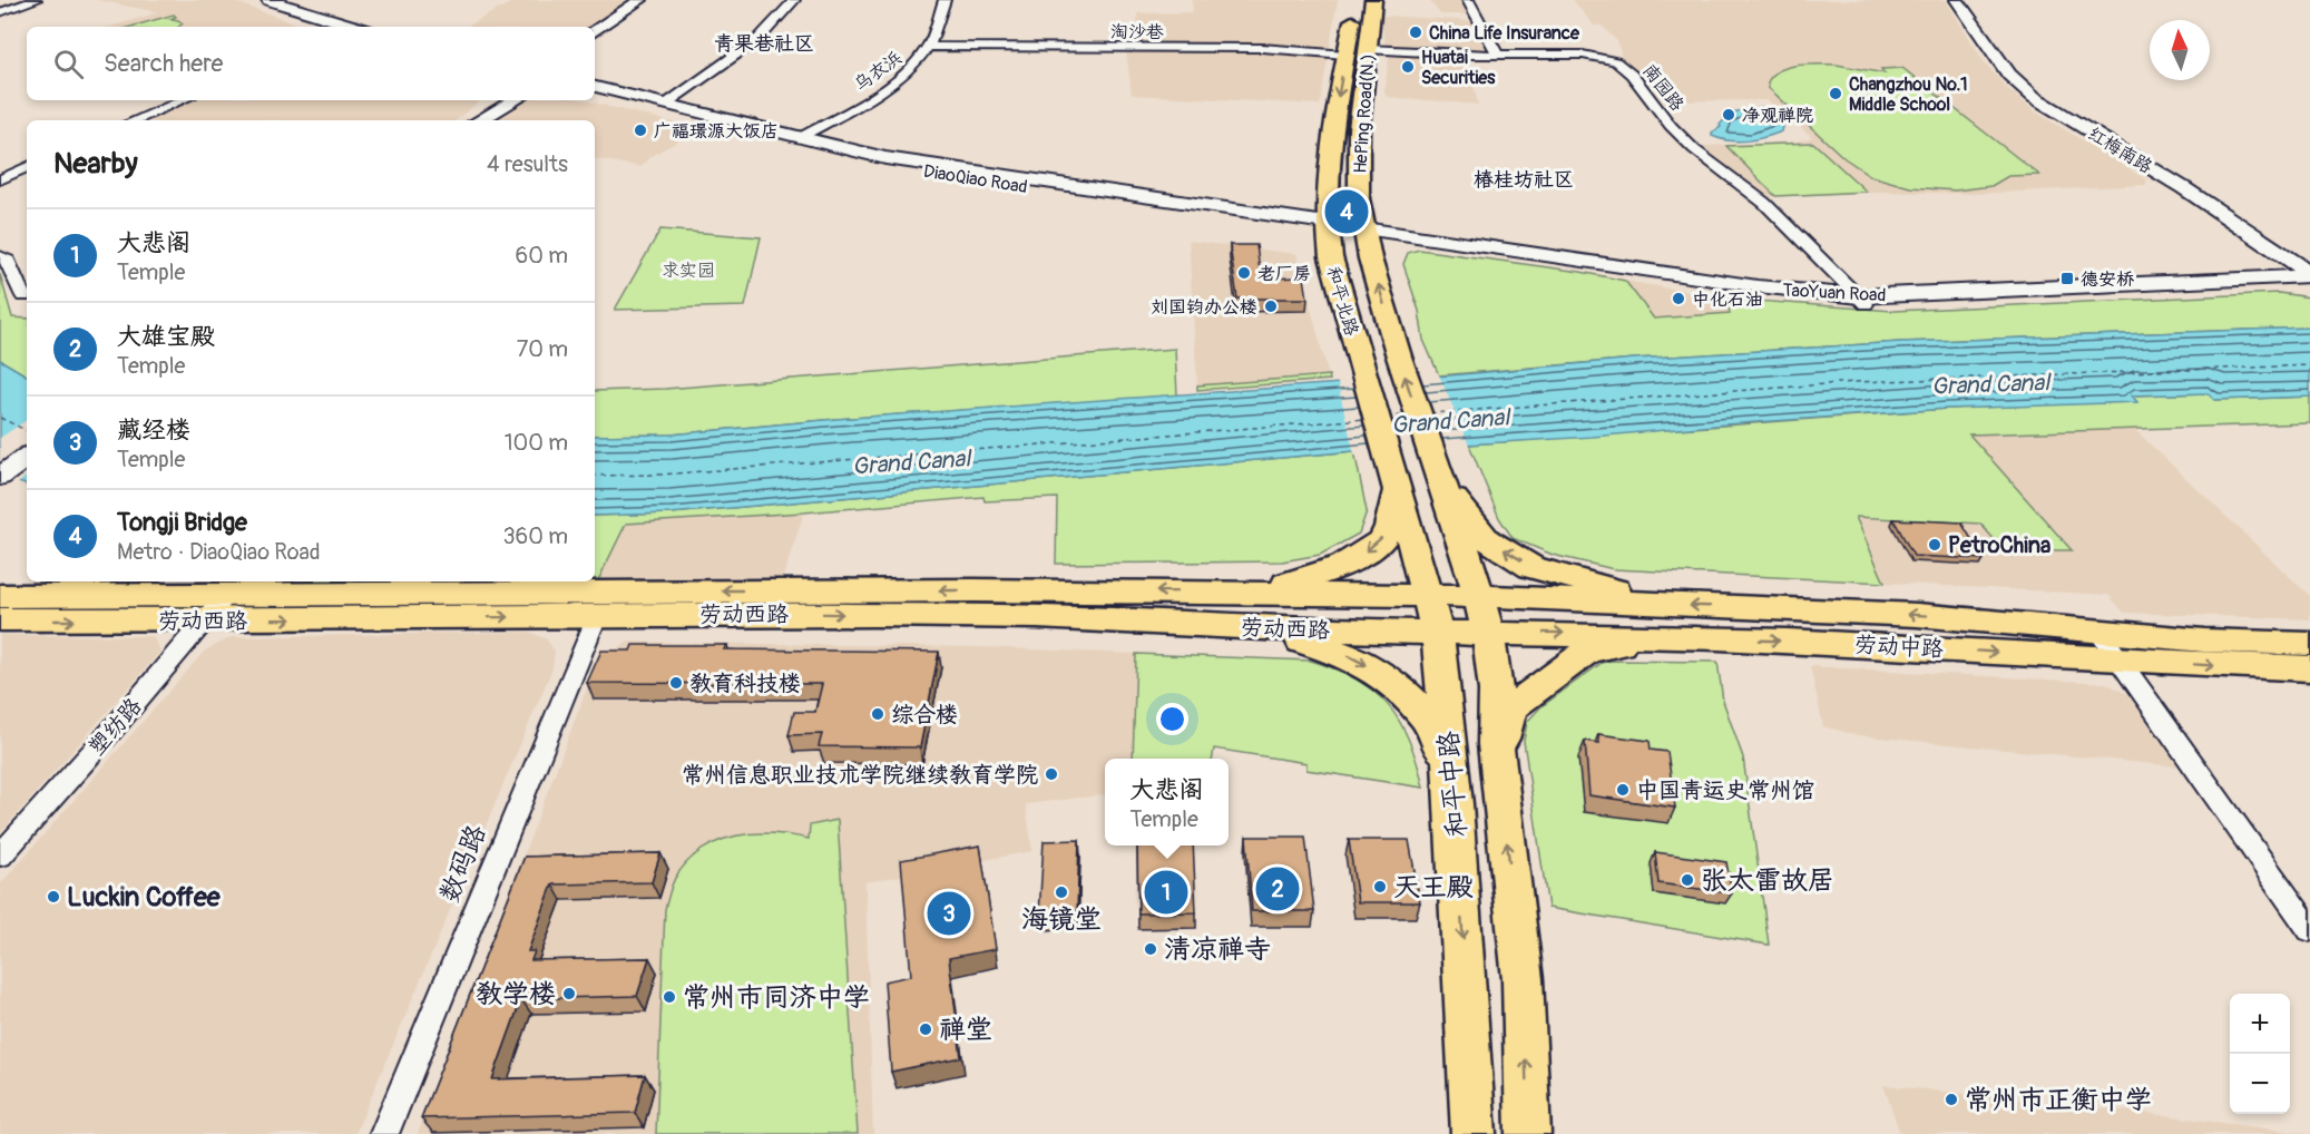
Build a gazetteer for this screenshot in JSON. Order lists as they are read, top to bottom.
{
  "streets": {
    "main road": [
      "HePing Road(N.)",
      "红梅南路",
      "DiaoQiao Road",
      "TaoYuan Road",
      "和平北路",
      "劳动西路",
      "劳动中路",
      "和平中路"
    ],
    "street": [
      "淘沙巷",
      "乌衣浜",
      "南园路",
      "塑纺路",
      "数码路"
    ]
  },
  "crossings": [
    ["淘沙巷", "乌衣浜"],
    ["淘沙巷", "和平北路"],
    ["乌衣浜", "DiaoQiao Road"],
    ["南园路", "HePing Road(N.)"],
    ["南园路", "TaoYuan Road"],
    ["HePing Road(N.)", "DiaoQiao Road"],
    ["HePing Road(N.)", "TaoYuan Road"],
    ["红梅南路", "TaoYuan Road"],
    ["DiaoQiao Road", "TaoYuan Road"],
    ["DiaoQiao Road", "和平北路"],
    ["和平北路", "劳动西路"],
    ["和平北路", "和平中路"],
    ["劳动西路", "劳动中路"],
    ["劳动西路", "塑纺路"],
    ["劳动西路", "和平中路"],
    ["劳动西路", "数码路"],
    ["劳动中路", "和平中路"]
  ],
  "one_way": ["HePing Road(N.)"],
  "districts": ["青果巷社区", "椿桂坊社区"],
  "water": ["Grand Canal"],
  "parks": ["求实园"],
  "places": {
    "other": [
      "China Life Insurance",
      "Huatai Securities",
      "Changzhou No.1 Middle School",
      "净观禅院",
      "广福璟源大饭店",
      "老厂房",
      "中化石油",
      "刘国钧办公楼",
      "PetroChina",
      "教育科技楼",
      "综合楼",
      "常州信息职业技术学院继续教育学院",
      "中国青运史常州馆",
      "张太雷故居",
      "天王殿",
      "海镜堂",
      "Luckin Coffee",
      "清凉禅寺",
      "教学楼",
      "常州市同济中学",
      "禅堂",
      "常州市正衡中学"
    ],
    "transit": ["德安桥"]
  },
  "north": "top",
  "page": {
    "search": "Search here",
    "heading": ["Nearby", "4 results"],
    "pins": [
      "4",
      "2",
      "1",
      "3"
    ],
    "list": [
      {
        "mark": "1",
        "name": "大悲阁",
        "note": "Temple",
        "value": "60 m"
      },
      {
        "mark": "2",
        "name": "大雄宝殿",
        "note": "Temple",
        "value": "70 m"
      },
      {
        "mark": "3",
        "name": "藏经楼",
        "note": "Temple",
        "value": "100 m"
      },
      {
        "mark": "4",
        "name": "Tongji Bridge",
        "note": "Metro · DiaoQiao Road",
        "value": "360 m"
      }
    ],
    "popup": ["大悲阁", "Temple"],
    "map_buttons": ["+", "−"]
  }
}
